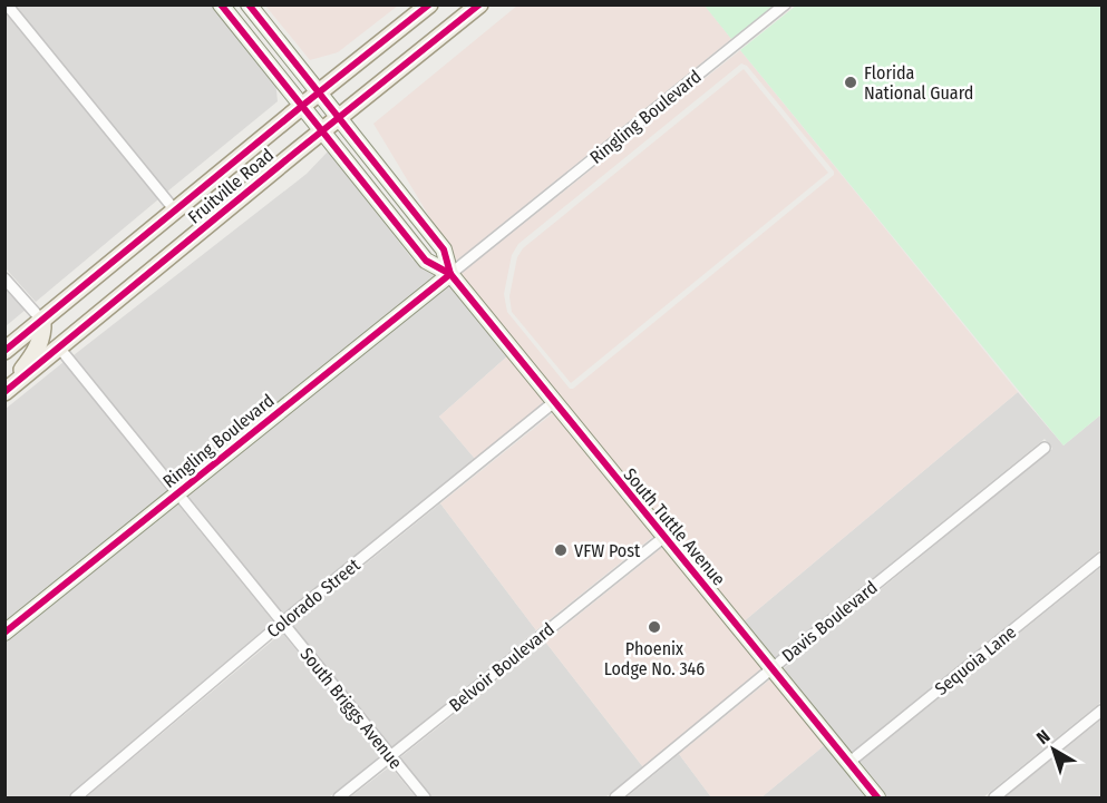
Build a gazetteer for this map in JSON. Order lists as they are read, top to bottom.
{
  "streets": {
    "main road": ["Ringling Boulevard", "Fruitville Road", "South Tuttle Avenue"],
    "street": [
      "Colorado Street",
      "Davis Boulevard",
      "Sequoia Lane",
      "Belvoir Boulevard",
      "South Briggs Avenue"
    ]
  },
  "crossings": [
    ["Ringling Boulevard", "South Tuttle Avenue"],
    ["Ringling Boulevard", "South Briggs Avenue"],
    ["Fruitville Road", "South Briggs Avenue"],
    ["South Tuttle Avenue", "Colorado Street"],
    ["South Tuttle Avenue", "Davis Boulevard"],
    ["South Tuttle Avenue", "Sequoia Lane"],
    ["South Tuttle Avenue", "Belvoir Boulevard"],
    ["Colorado Street", "South Briggs Avenue"],
    ["Belvoir Boulevard", "South Briggs Avenue"]
  ],
  "places": ["Florida National Guard", "VFW Post", "Phoenix Lodge No. 346"],
  "north": "top left"
}
